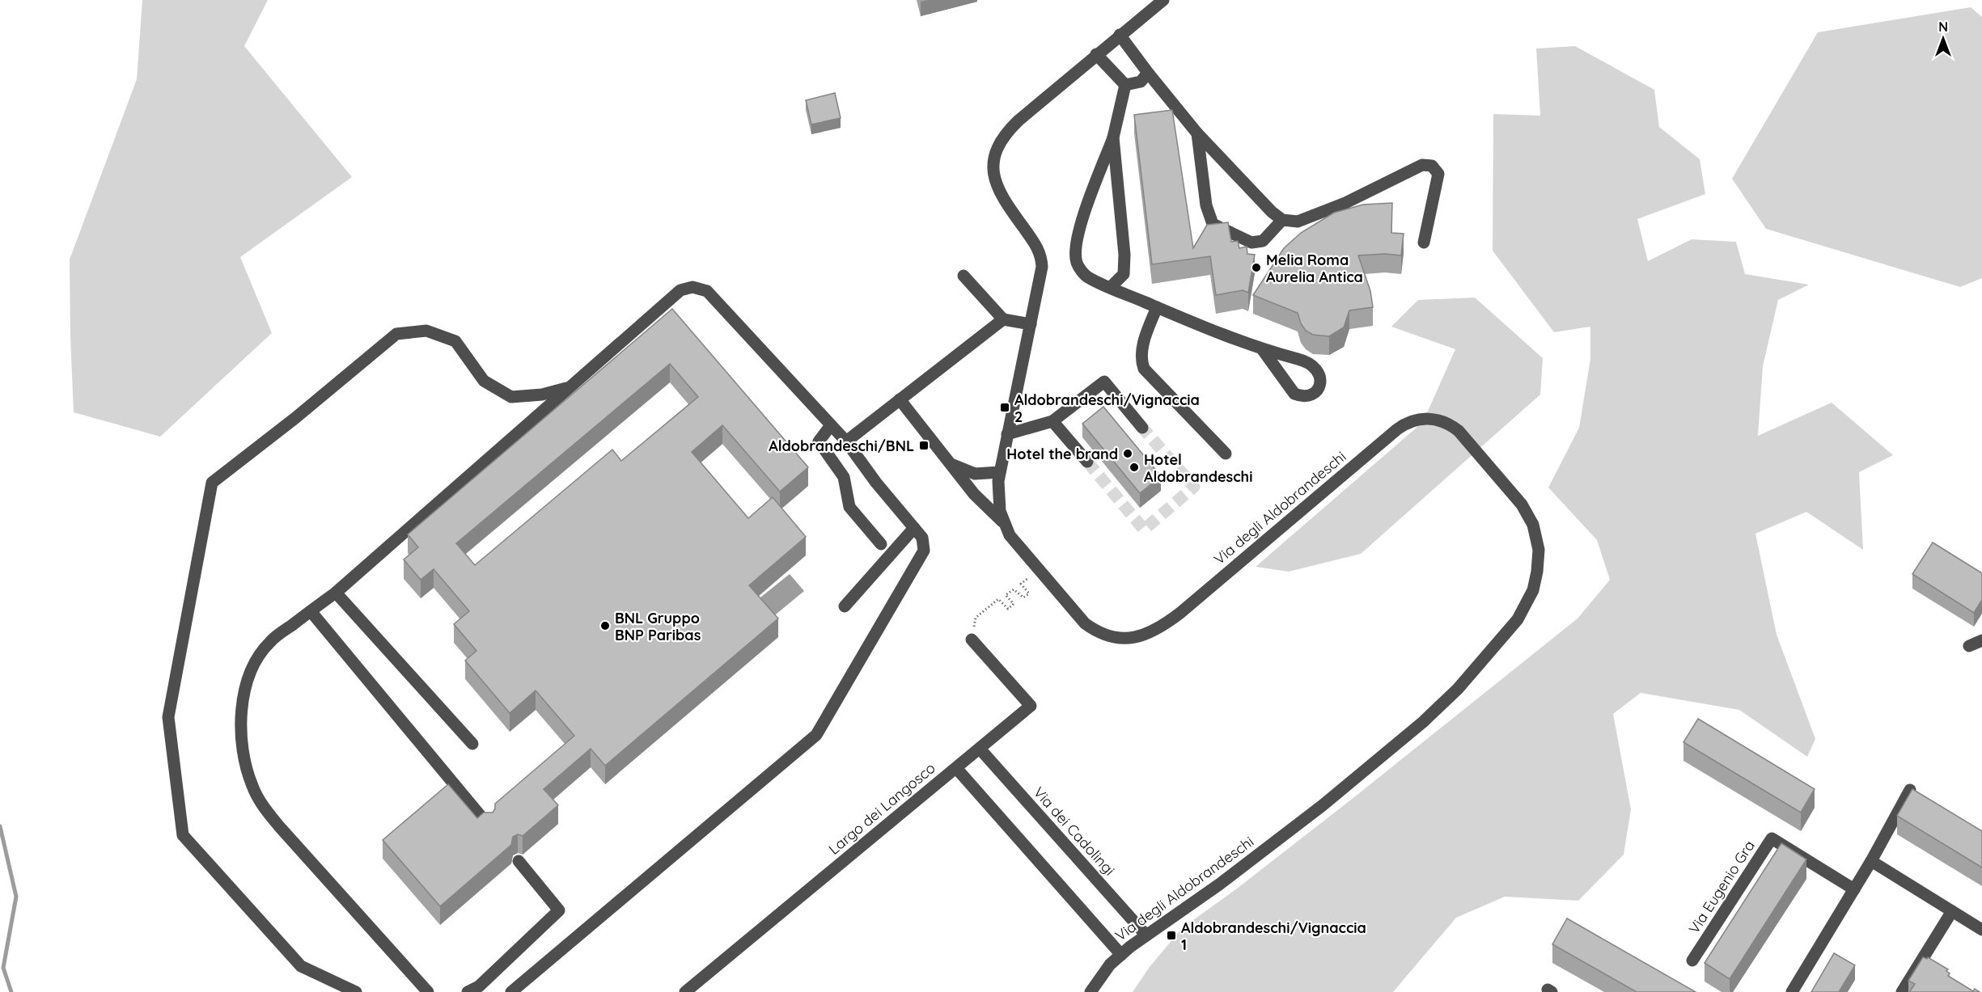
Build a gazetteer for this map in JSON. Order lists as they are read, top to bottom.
{
  "streets": {
    "street": [
      "Via degli Aldobrandeschi",
      "Largo dei Langosco",
      "Via dei Cadolingi",
      "Via Eugenio Gra"
    ]
  },
  "crossings": [
    ["Via degli Aldobrandeschi", "Via dei Cadolingi"],
    ["Largo dei Langosco", "Via dei Cadolingi"]
  ],
  "places": {
    "other": [
      "Melia Roma Aurelia Antica",
      "Hotel the brand",
      "Hotel Aldobrandeschi",
      "BNL Gruppo BNP Paribas"
    ],
    "transit": ["Aldobrandeschi/Vignaccia 2", "Aldobrandeschi/BNL", "Aldobrandeschi/Vignaccia 1"]
  },
  "north": "top"
}
